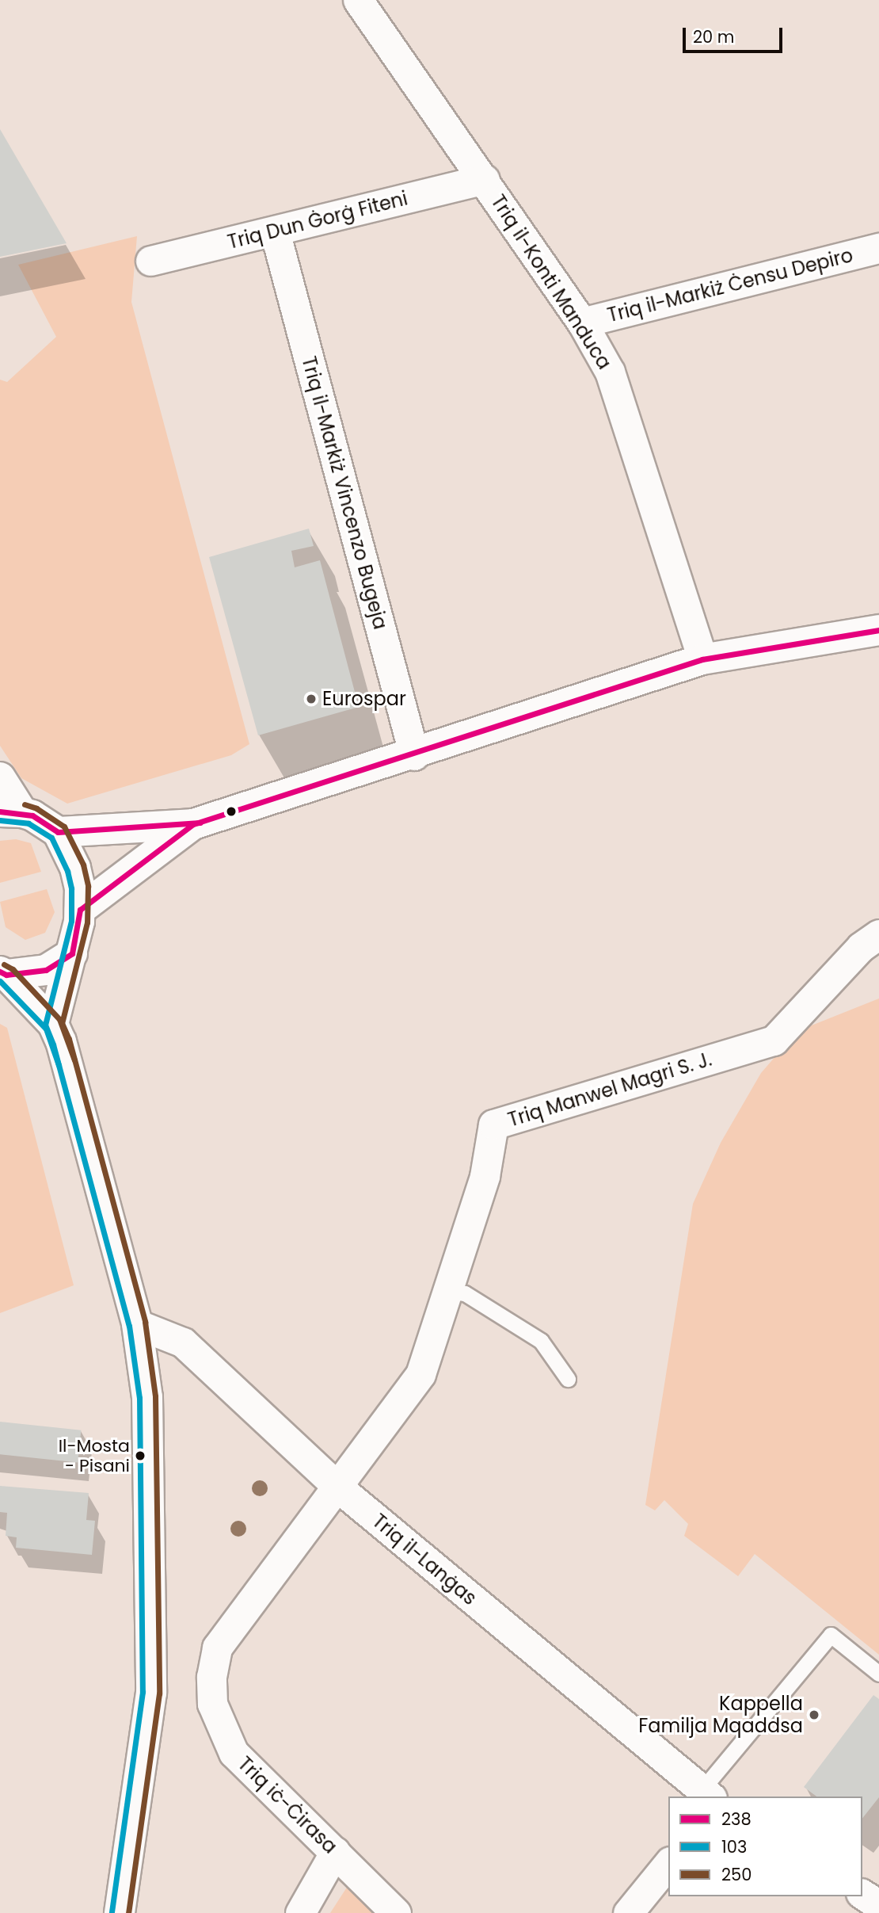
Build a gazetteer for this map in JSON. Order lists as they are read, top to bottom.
{
  "streets": {
    "street": [
      "Triq Dun Ġorġ Fiteni",
      "Triq il-Konti Manduca",
      "Triq il-Markiż Ċensu Depiro",
      "Triq il-Markiż Vincenzo Bugeja",
      "Triq Manwel Magri S. J.",
      "Triq il-Lanġas",
      "Triq iċ-Ċirasa"
    ]
  },
  "crossings": [
    ["Triq Dun Ġorġ Fiteni", "Triq il-Konti Manduca"],
    ["Triq Dun Ġorġ Fiteni", "Triq il-Markiż Vincenzo Bugeja"],
    ["Triq il-Konti Manduca", "Triq il-Markiż Ċensu Depiro"],
    ["Triq Manwel Magri S. J.", "Triq il-Lanġas"],
    ["Triq Manwel Magri S. J.", "Triq iċ-Ċirasa"],
    ["Triq il-Lanġas", "Triq iċ-Ċirasa"]
  ],
  "places": ["Eurospar", "Il-Mosta - Pisani", "Kappella Familja Mqaddsa"],
  "lines": ["transit line 238", "transit line 250", "transit line 103"],
  "legend": ["238", "103", "250"],
  "scale_bar": "20 m"
}
